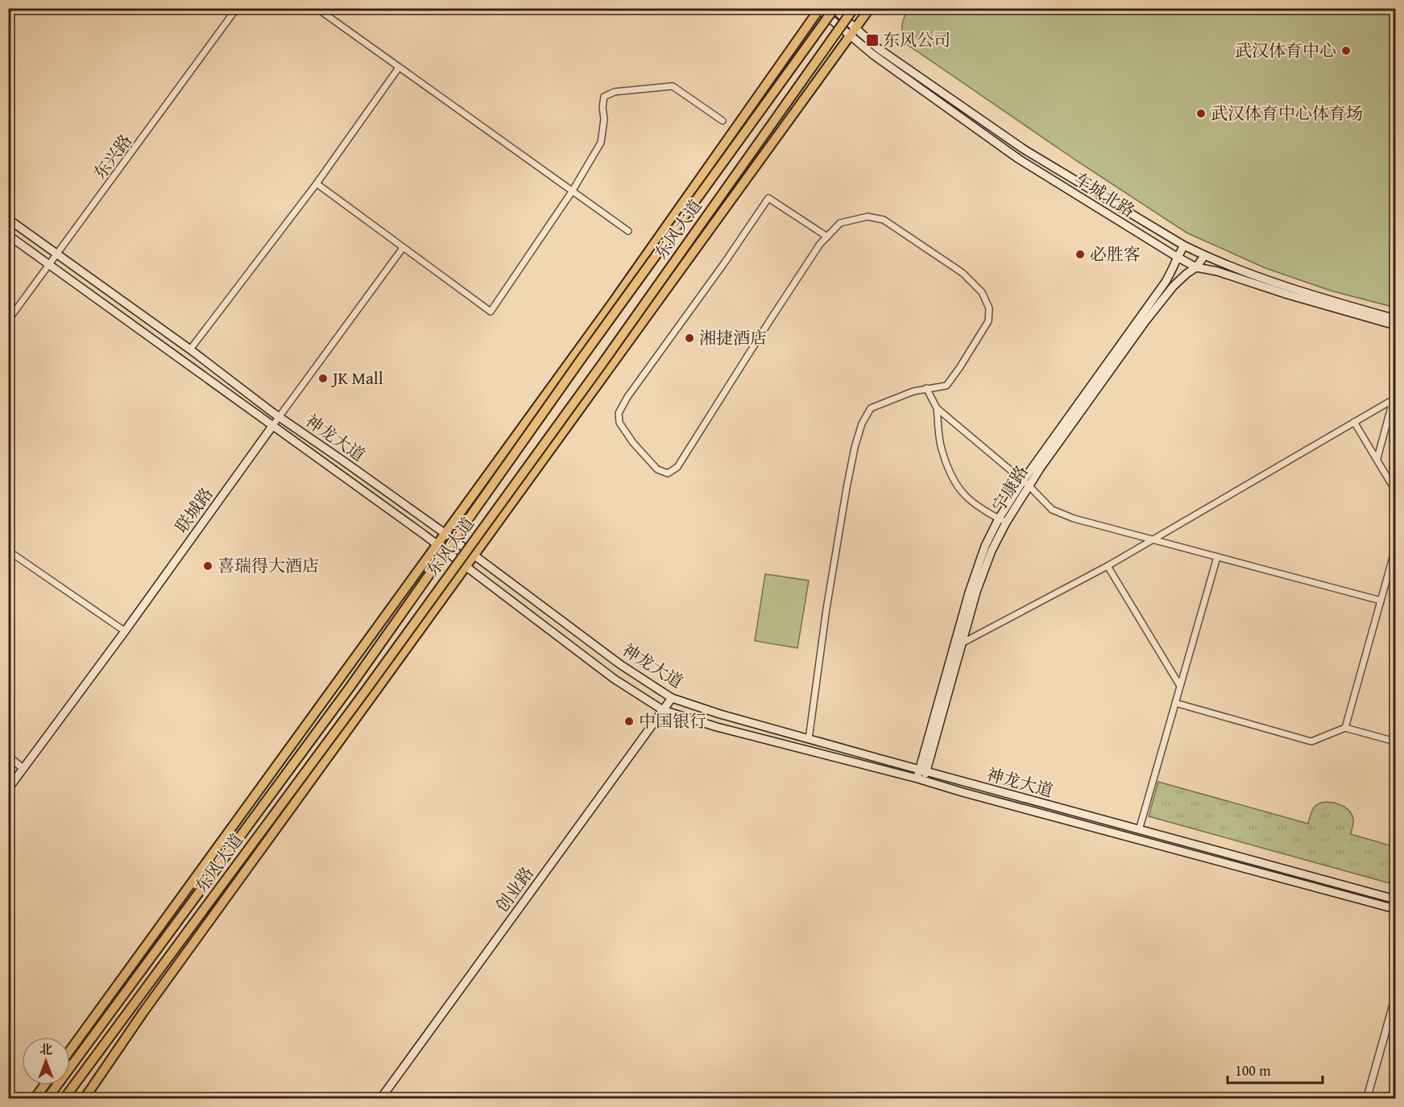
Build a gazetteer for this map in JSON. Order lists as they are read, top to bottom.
{
  "streets": {
    "main road": [
      "车城北路",
      "东风大道",
      "神龙大道",
      "宁康路",
      "联城路",
      "创业路"
    ],
    "street": ["东兴路"]
  },
  "crossings": [
    ["东兴路", "神龙大道"],
    ["车城北路", "东风大道"],
    ["车城北路", "宁康路"],
    ["神龙大道", "宁康路"],
    ["神龙大道", "联城路"],
    ["神龙大道", "创业路"]
  ],
  "places": {
    "transit": ["东风公司"],
    "other": [
      "武汉体育中心",
      "武汉体育中心体育场",
      "必胜客",
      "湘捷酒店",
      "JK Mall",
      "喜瑞得大酒店",
      "中国银行"
    ]
  },
  "scale_bar": "100 m",
  "north": "top"
}
